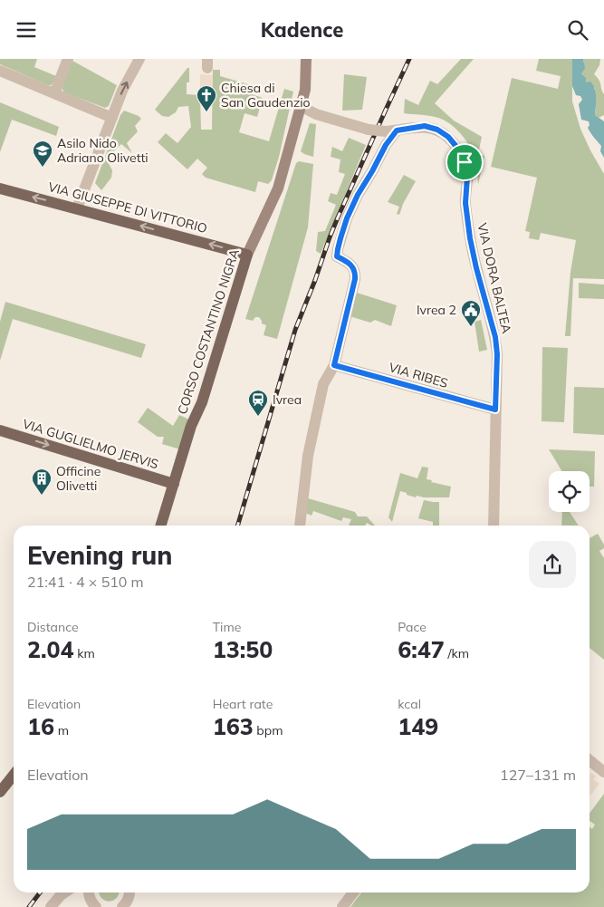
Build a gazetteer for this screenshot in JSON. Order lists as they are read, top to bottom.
{
  "streets": {
    "main road": ["VIA GIUSEPPE DI VITTORIO", "CORSO COSTANTINO NIGRA", "VIA GUGLIELMO JERVIS"],
    "street": ["VIA DORA BALTEA", "VIA RIBES"]
  },
  "crossings": [
    ["VIA GIUSEPPE DI VITTORIO", "CORSO COSTANTINO NIGRA"],
    ["VIA DORA BALTEA", "CORSO COSTANTINO NIGRA"],
    ["VIA DORA BALTEA", "VIA RIBES"],
    ["CORSO COSTANTINO NIGRA", "VIA GUGLIELMO JERVIS"]
  ],
  "one_way": ["VIA GIUSEPPE DI VITTORIO", "VIA GUGLIELMO JERVIS"],
  "places": {
    "church": ["Chiesa di San Gaudenzio"],
    "school or university": ["Asilo Nido Adriano Olivetti"],
    "public building": ["Ivrea 2"],
    "station": ["Ivrea"],
    "building": ["Officine Olivetti"]
  },
  "page": {
    "header": "Kadence",
    "heading": ["Evening run", "21:41 · 4 × 510 m"],
    "stats": [
      ["Distance", "2.04 km"],
      ["Time", "13:50"],
      ["Pace", "6:47 /km"],
      ["Elevation", "16 m"],
      ["Heart rate", "163 bpm"],
      ["kcal", "149"]
    ],
    "chart": ["Elevation", "127–131 m"]
  }
}
